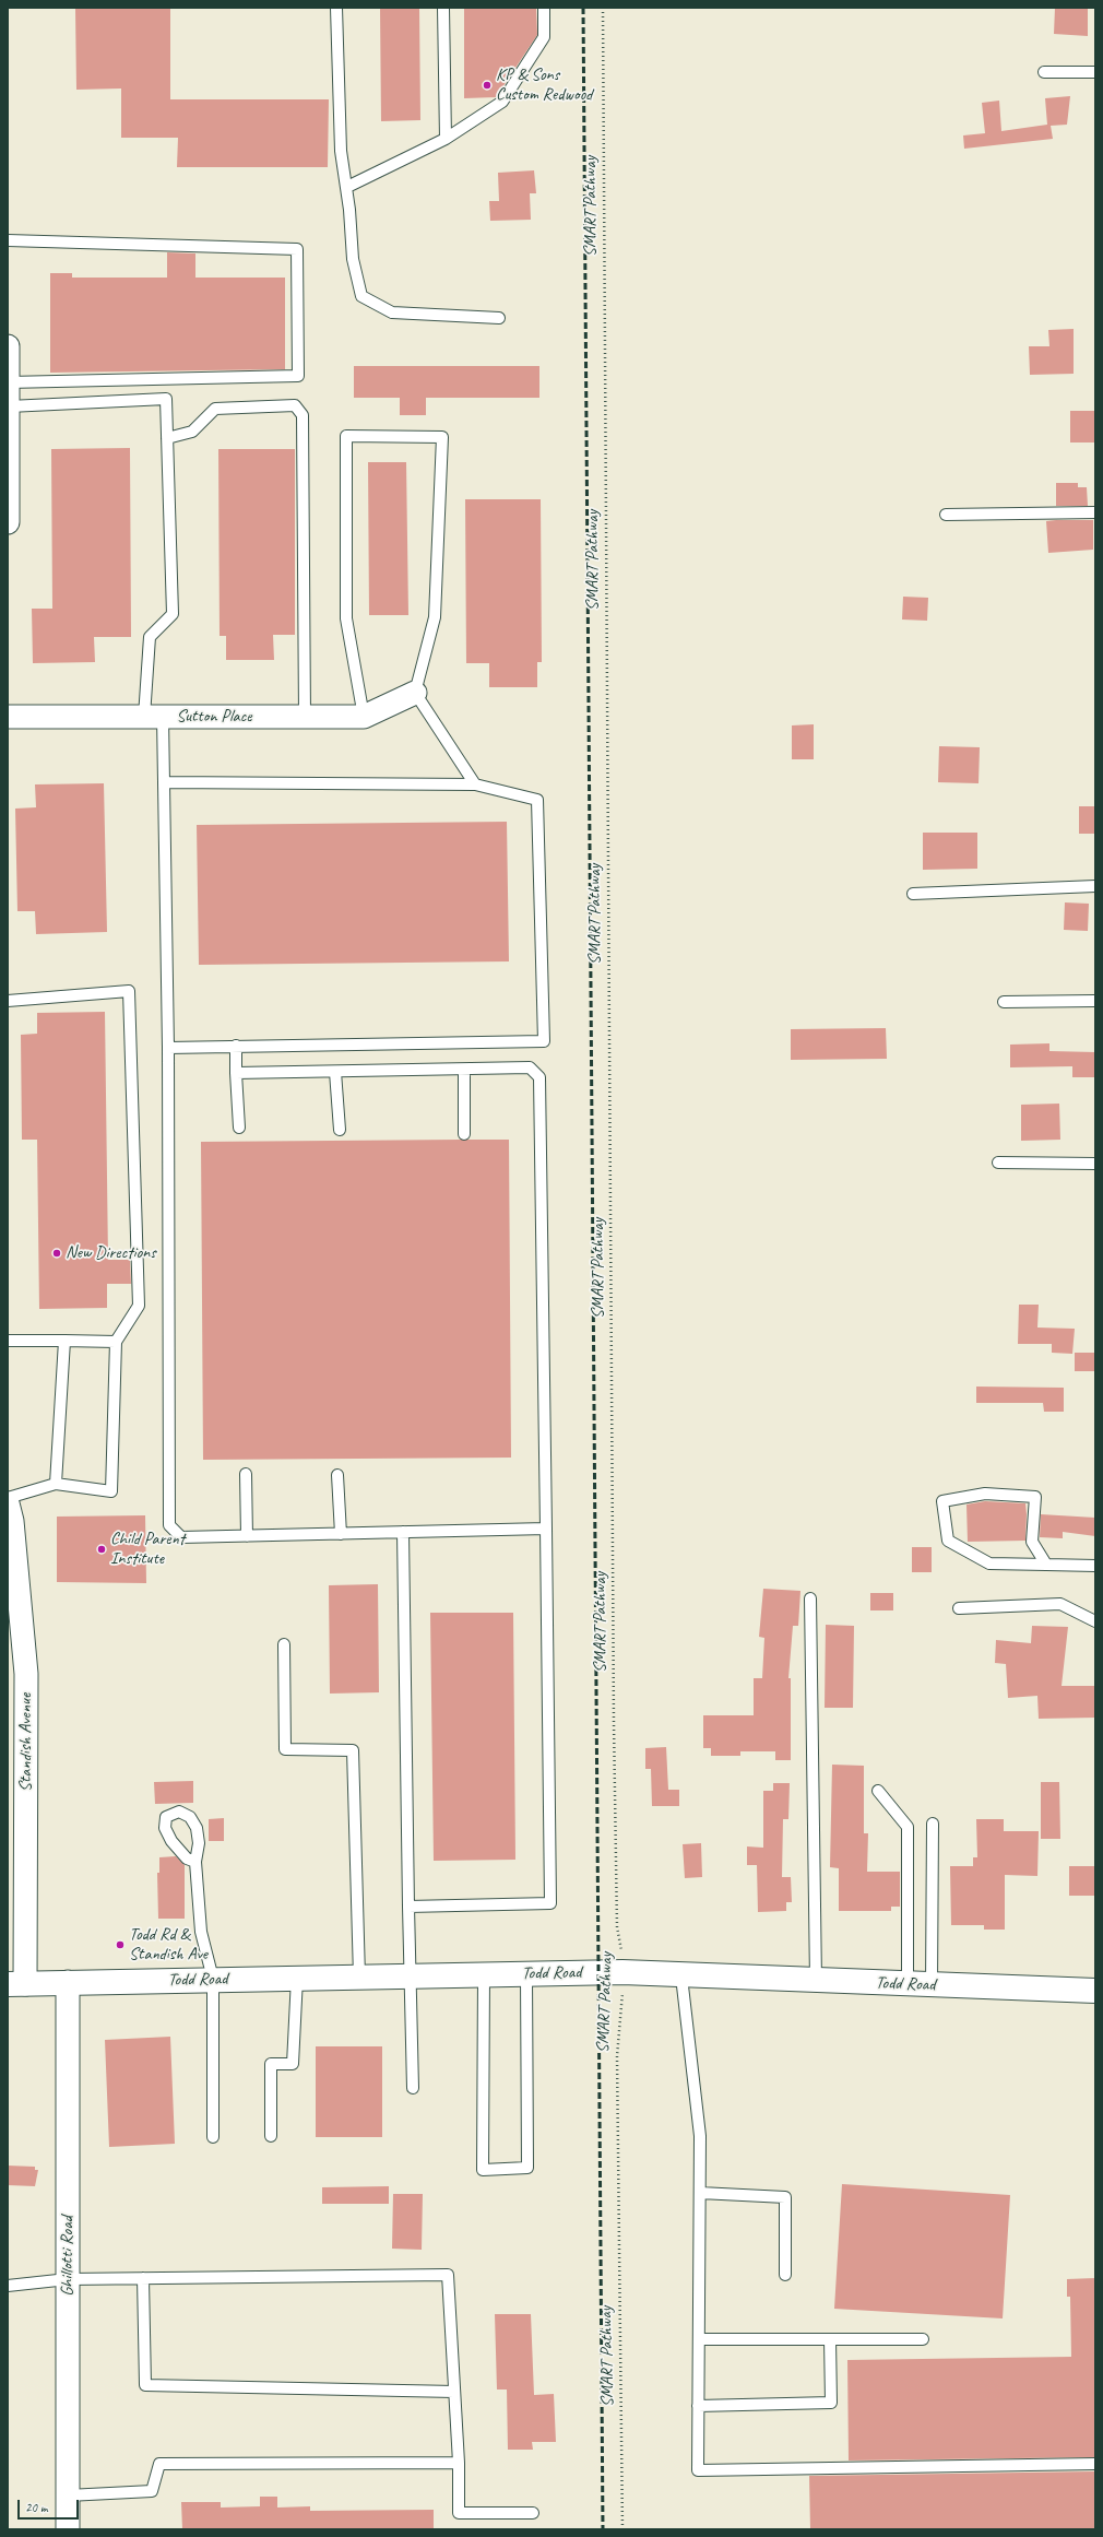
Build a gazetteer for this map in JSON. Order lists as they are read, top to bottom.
{
  "streets": {
    "main road": ["Todd Road"],
    "street": ["Sutton Place", "Standish Avenue", "Ghillotti Road"],
    "path": ["SMART Pathway"]
  },
  "crossings": [
    ["SMART Pathway", "Todd Road"],
    ["Standish Avenue", "Todd Road"],
    ["Todd Road", "Ghillotti Road"]
  ],
  "places": [
    "KP & Sons Custom Redwood",
    "New Directions",
    "Child Parent Institute",
    "Todd Rd & Standish Ave"
  ],
  "scale_bar": "20 m"
}
